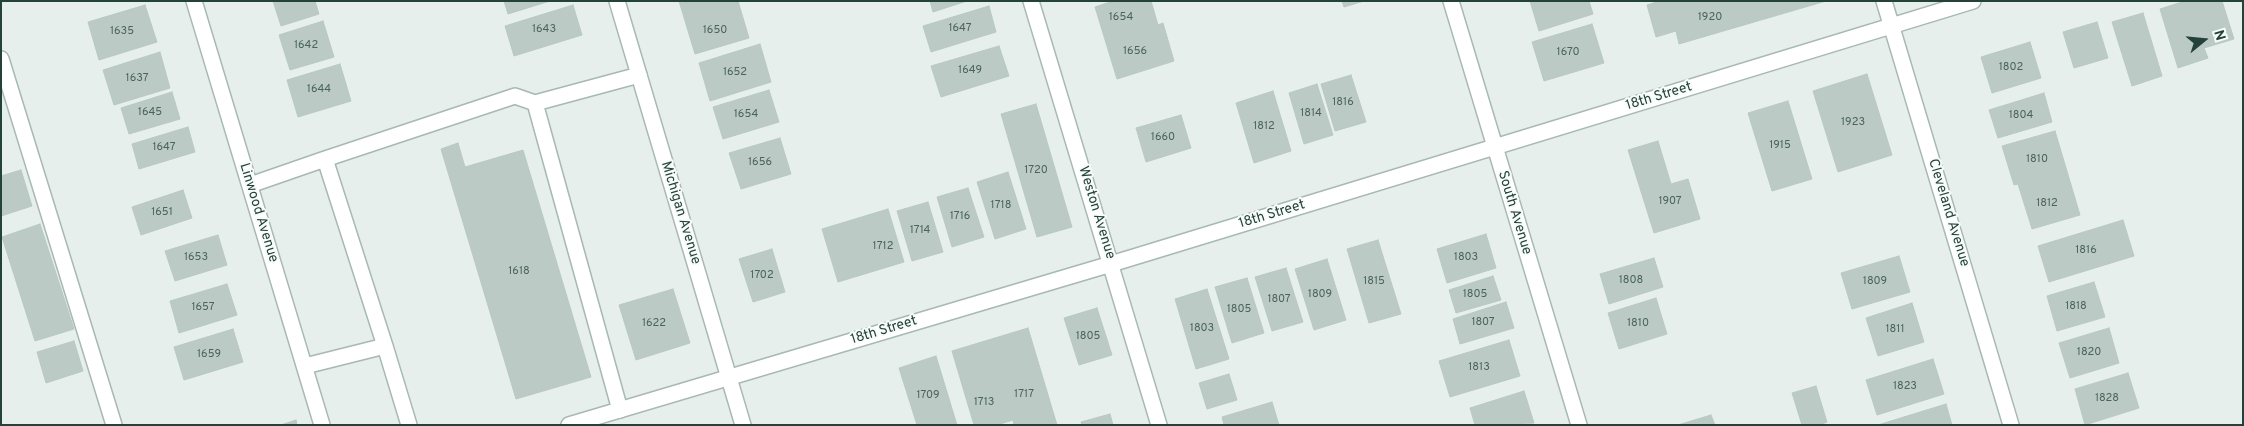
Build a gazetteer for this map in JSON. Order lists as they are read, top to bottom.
{
  "streets": {
    "street": [
      "18th Street",
      "Linwood Avenue",
      "Michigan Avenue",
      "Weston Avenue",
      "South Avenue",
      "Cleveland Avenue"
    ]
  },
  "crossings": [
    ["18th Street", "Michigan Avenue"],
    ["18th Street", "Weston Avenue"],
    ["18th Street", "South Avenue"],
    ["18th Street", "Cleveland Avenue"]
  ],
  "house_numbers": [
    "1654",
    "1920",
    "1647",
    "1643",
    "1650",
    "1635",
    "1642",
    "1656",
    "1670",
    "1802",
    "1649",
    "1652",
    "1637",
    "1644",
    "1816",
    "1645",
    "1814",
    "1654",
    "1804",
    "1923",
    "1812",
    "1660",
    "1915",
    "1647",
    "1810",
    "1656",
    "1720",
    "1907",
    "1812",
    "1718",
    "1651",
    "1716",
    "1714",
    "1712",
    "1816",
    "1653",
    "1803",
    "1618",
    "1702",
    "1808",
    "1815",
    "1809",
    "1809",
    "1805",
    "1807",
    "1818",
    "1657",
    "1805",
    "1807",
    "1622",
    "1810",
    "1803",
    "1811",
    "1805",
    "1820",
    "1659",
    "1813",
    "1823",
    "1717",
    "1709",
    "1828",
    "1713"
  ],
  "north": "right"
}
